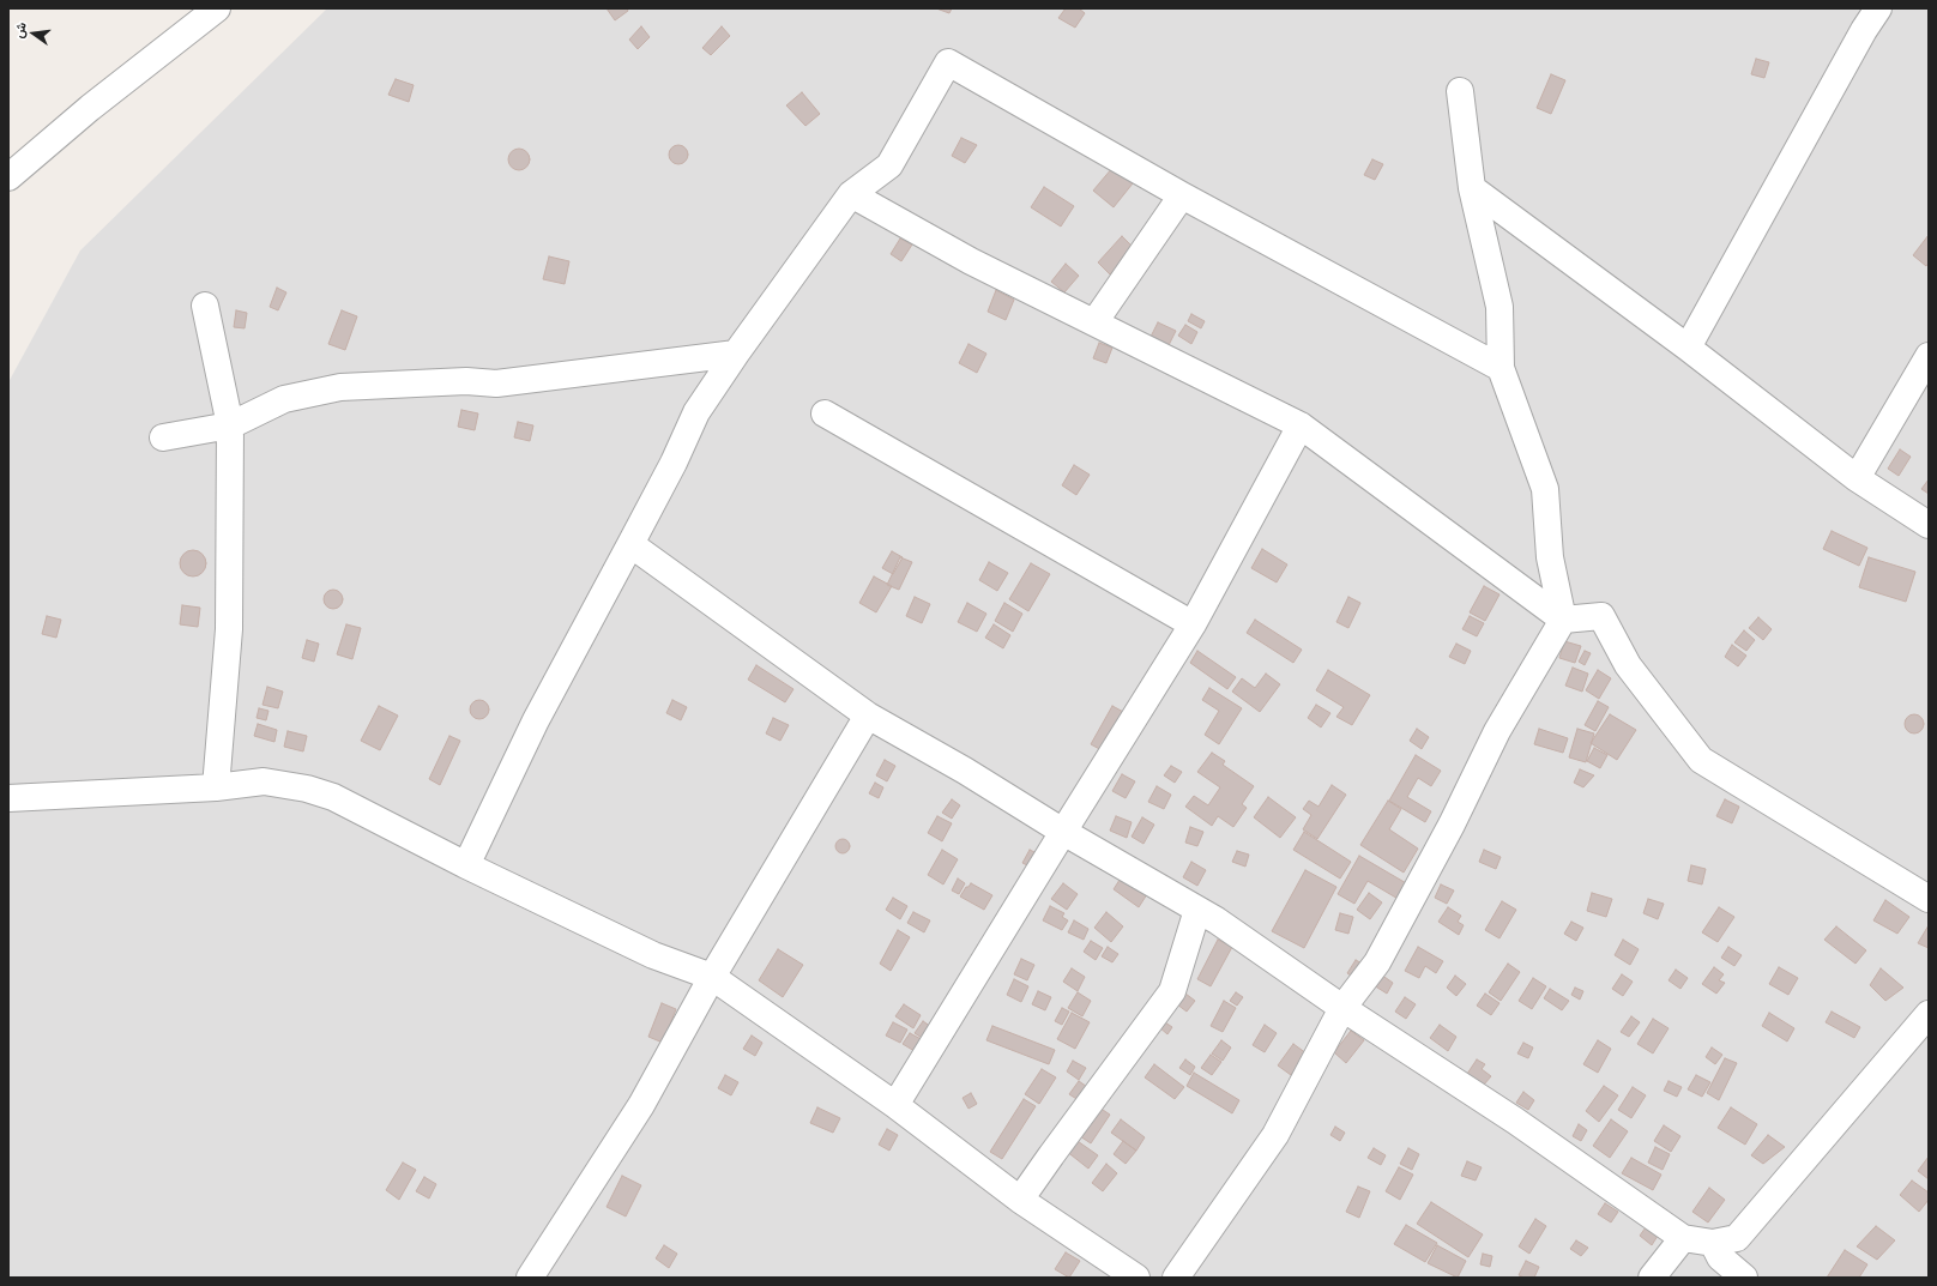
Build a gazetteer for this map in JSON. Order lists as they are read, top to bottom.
{
  "north": "left"
}
